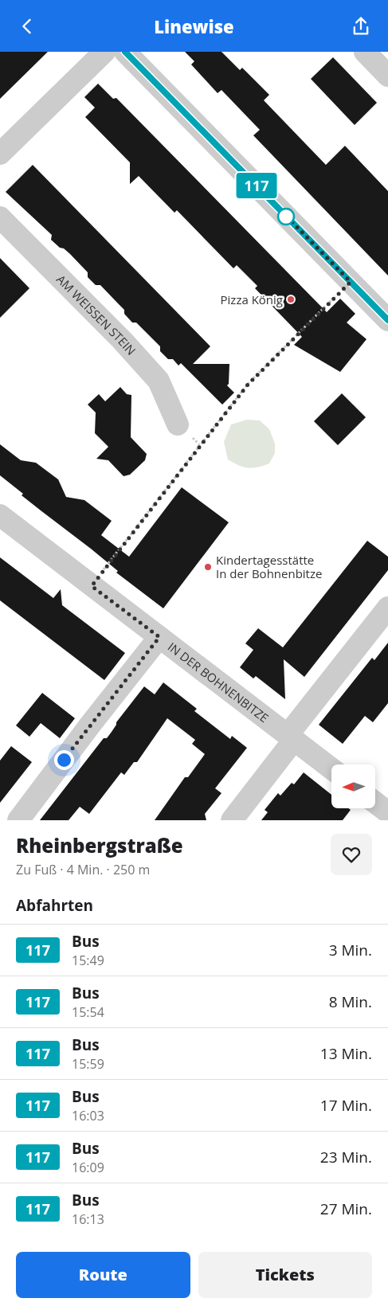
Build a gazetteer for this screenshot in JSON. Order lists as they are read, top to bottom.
{
  "streets": {
    "street": ["AM WEISSEN STEIN", "IN DER BOHNENBITZE"]
  },
  "places": ["Pizza König", "Kindertagesstätte In der Bohnenbitze"],
  "lines": ["bus line 117"],
  "north": "left",
  "page": {
    "header": "Linewise",
    "on_map": "117",
    "heading": [
      ["Rheinbergstraße", "Zu Fuß · 4 Min. · 250 m"],
      "Abfahrten"
    ],
    "list": [
      {
        "mark": "117",
        "name": "Bus",
        "note": "15:49",
        "value": "3 Min."
      },
      {
        "mark": "117",
        "name": "Bus",
        "note": "15:54",
        "value": "8 Min."
      },
      {
        "mark": "117",
        "name": "Bus",
        "note": "15:59",
        "value": "13 Min."
      },
      {
        "mark": "117",
        "name": "Bus",
        "note": "16:03",
        "value": "17 Min."
      },
      {
        "mark": "117",
        "name": "Bus",
        "note": "16:09",
        "value": "23 Min."
      },
      {
        "mark": "117",
        "name": "Bus",
        "note": "16:13",
        "value": "27 Min."
      }
    ],
    "buttons": ["Route", "Tickets"]
  }
}
